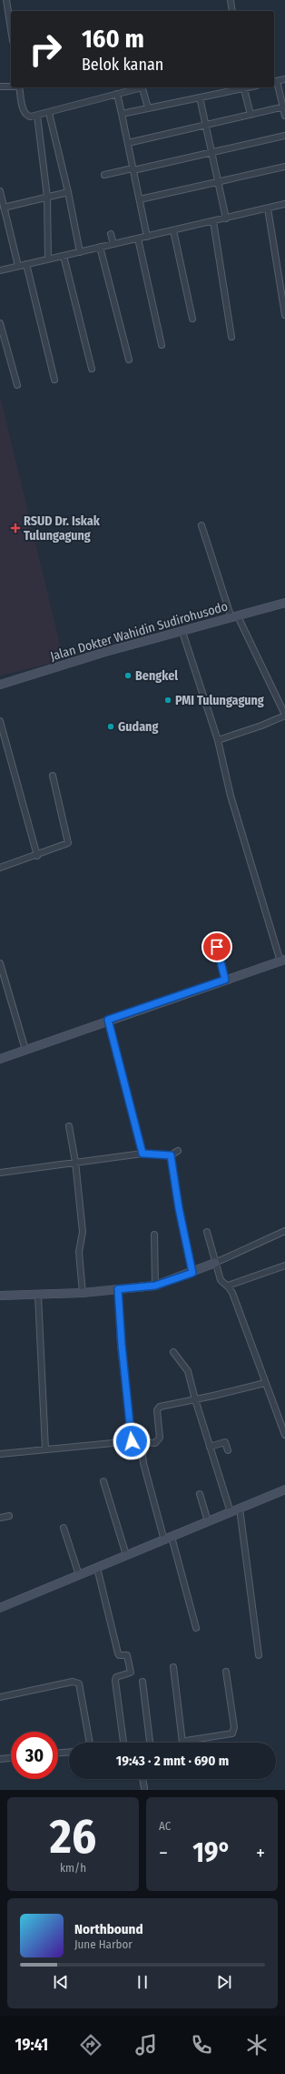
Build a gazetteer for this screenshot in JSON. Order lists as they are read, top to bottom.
{
  "streets": {
    "street": ["Jalan Dokter Wahidin Sudirohusodo"]
  },
  "places": {
    "health": ["RSUD Dr. Iskak Tulungagung"],
    "other": ["Bengkel", "PMI Tulungagung", "Gudang"]
  },
  "page": {
    "turn": ["160 m", "Belok kanan"],
    "limit": "30",
    "trip": "19:43 · 2 mnt · 690 m",
    "tile": [
      ["26", "km/h"],
      "AC"
    ],
    "heat": ["−", "19°", "+"],
    "song": ["Northbound", "June Harbor"],
    "tabs": "19:41"
  }
}
